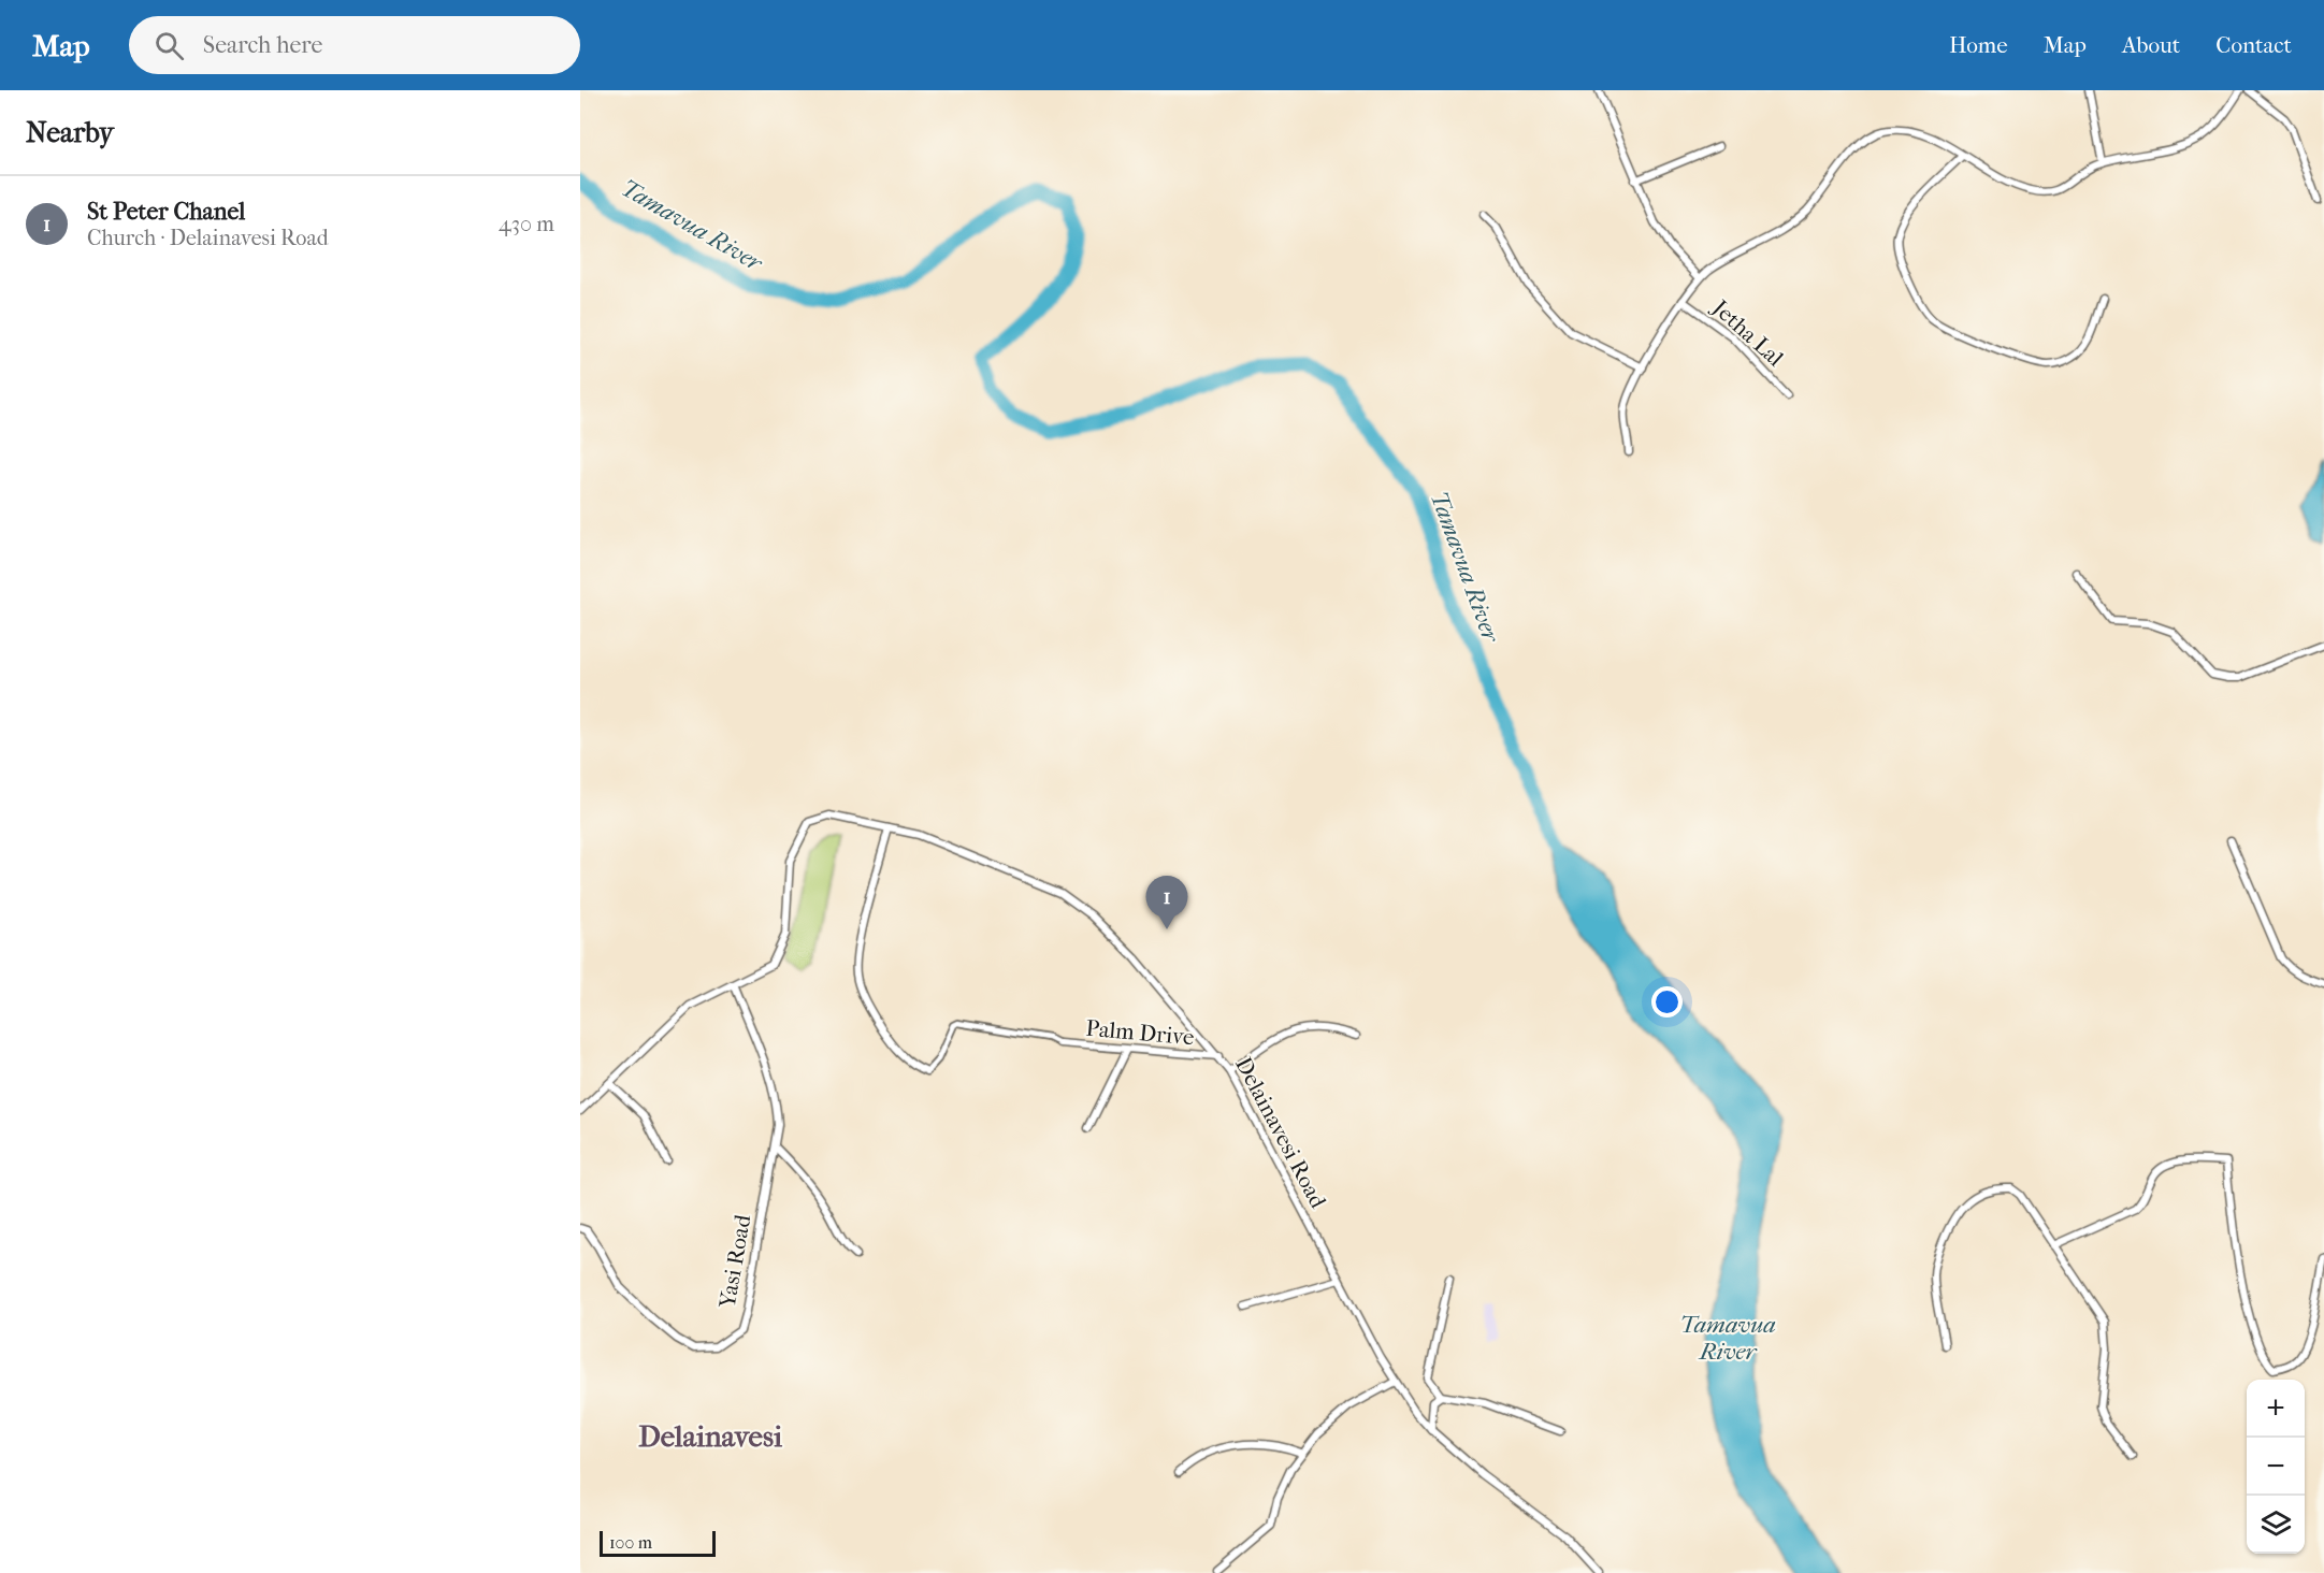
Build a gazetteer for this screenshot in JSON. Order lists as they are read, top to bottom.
{
  "streets": {
    "street": [
      "Jetha Lal",
      "Palm Drive",
      "Delainavesi Road",
      "Yasi Road"
    ]
  },
  "crossings": [
    ["Palm Drive", "Delainavesi Road"],
    ["Delainavesi Road", "Yasi Road"]
  ],
  "districts": ["Delainavesi"],
  "water": ["Tamavua River"],
  "scale_bar": "100 m",
  "page": {
    "header": "Map",
    "search": "Search here",
    "nav": [
      "Home",
      "Map",
      "About",
      "Contact"
    ],
    "heading": "Nearby",
    "list": [
      {
        "mark": "1",
        "name": "St Peter Chanel",
        "note": "Church · Delainavesi Road",
        "value": "430 m"
      }
    ],
    "pins": "1",
    "map_buttons": ["+", "−"],
    "scale": "100 m"
  }
}
